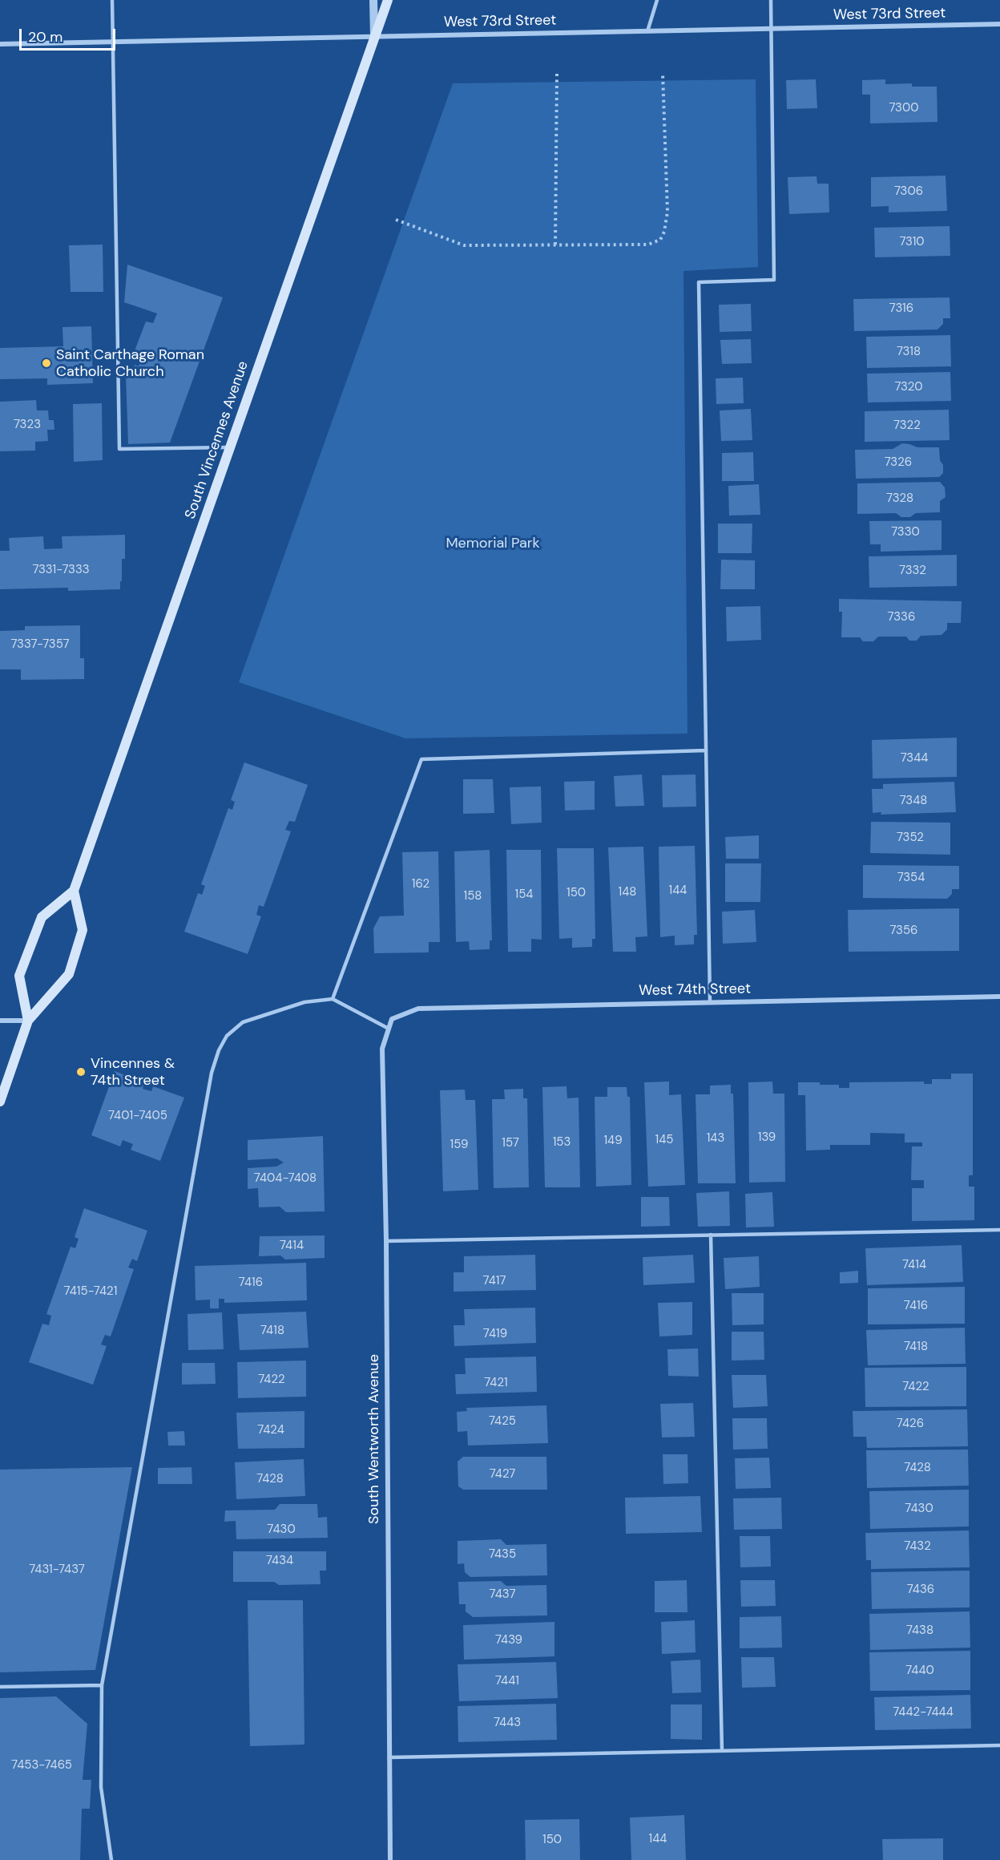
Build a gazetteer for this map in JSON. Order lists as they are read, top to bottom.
{
  "streets": {
    "main road": ["South Vincennes Avenue"],
    "street": ["West 73rd Street", "West 74th Street", "South Wentworth Avenue"]
  },
  "crossings": [
    ["West 73rd Street", "South Vincennes Avenue"],
    ["West 74th Street", "South Wentworth Avenue"]
  ],
  "parks": ["Memorial Park"],
  "places": ["Saint Carthage Roman Catholic Church", "Vincennes & 74th Street"],
  "house_numbers": [
    "7300",
    "7306",
    "7310",
    "7316",
    "7318",
    "7320",
    "7323",
    "7322",
    "7326",
    "7328",
    "7330",
    "7331-7333",
    "7332",
    "7336",
    "7337-7357",
    "7344",
    "7348",
    "7352",
    "7354",
    "162",
    "144",
    "148",
    "150",
    "154",
    "158",
    "7356",
    "7401-7405",
    "139",
    "143",
    "145",
    "149",
    "153",
    "157",
    "159",
    "7404-7408",
    "7414",
    "7414",
    "7417",
    "7416",
    "7415-7421",
    "7416",
    "7418",
    "7419",
    "7418",
    "7422",
    "7421",
    "7422",
    "7425",
    "7426",
    "7424",
    "7428",
    "7427",
    "7428",
    "7430",
    "7430",
    "7432",
    "7435",
    "7434",
    "7431-7437",
    "7436",
    "7437",
    "7438",
    "7439",
    "7440",
    "7441",
    "7442-7444",
    "7443",
    "7453-7465",
    "144",
    "150"
  ],
  "scale_bar": "20 m"
}
